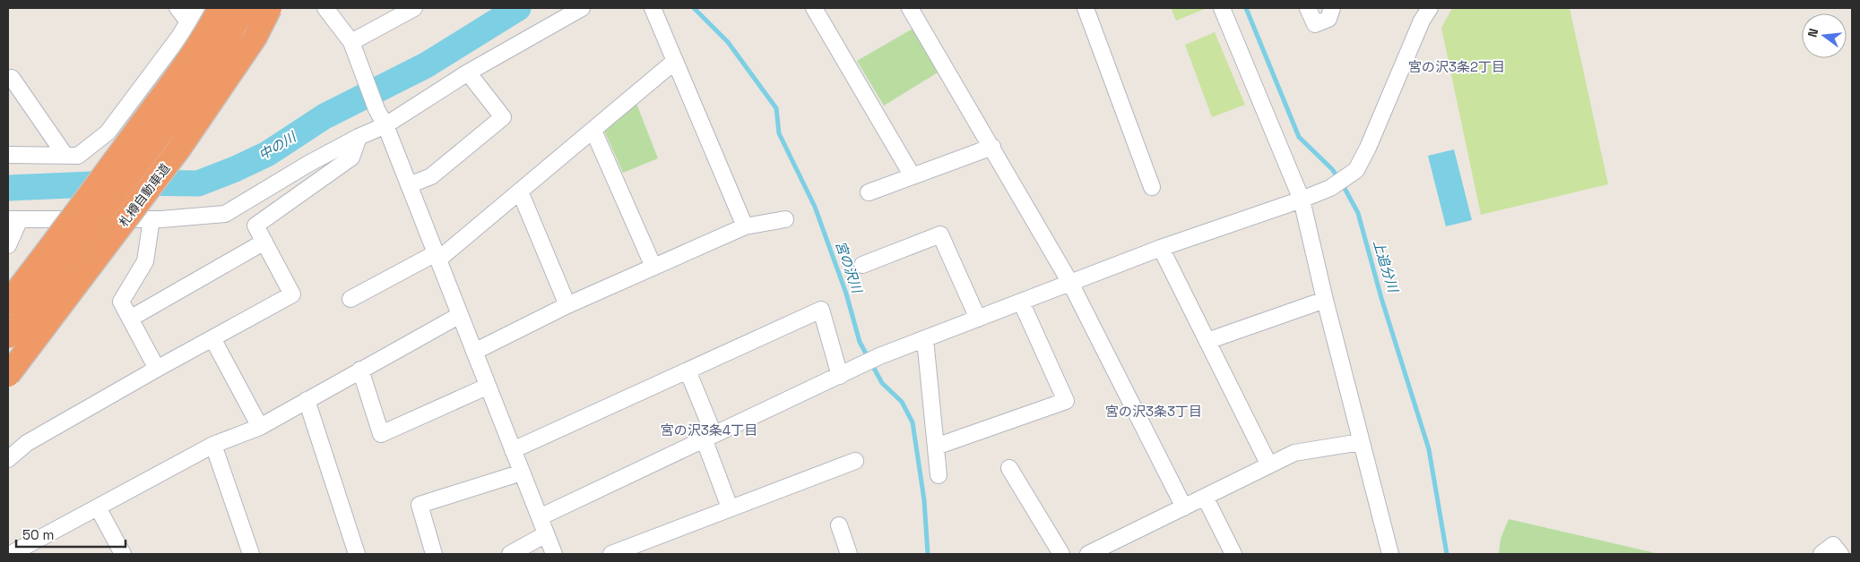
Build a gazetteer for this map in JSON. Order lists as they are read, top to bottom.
{
  "streets": {
    "highway": ["札樽自動車道"]
  },
  "districts": ["宮の沢3条2丁目", "宮の沢3条3丁目", "宮の沢3条4丁目"],
  "water": ["中の川", "上追分川", "宮の沢川"],
  "scale_bar": "50 m",
  "north": "left"
}
